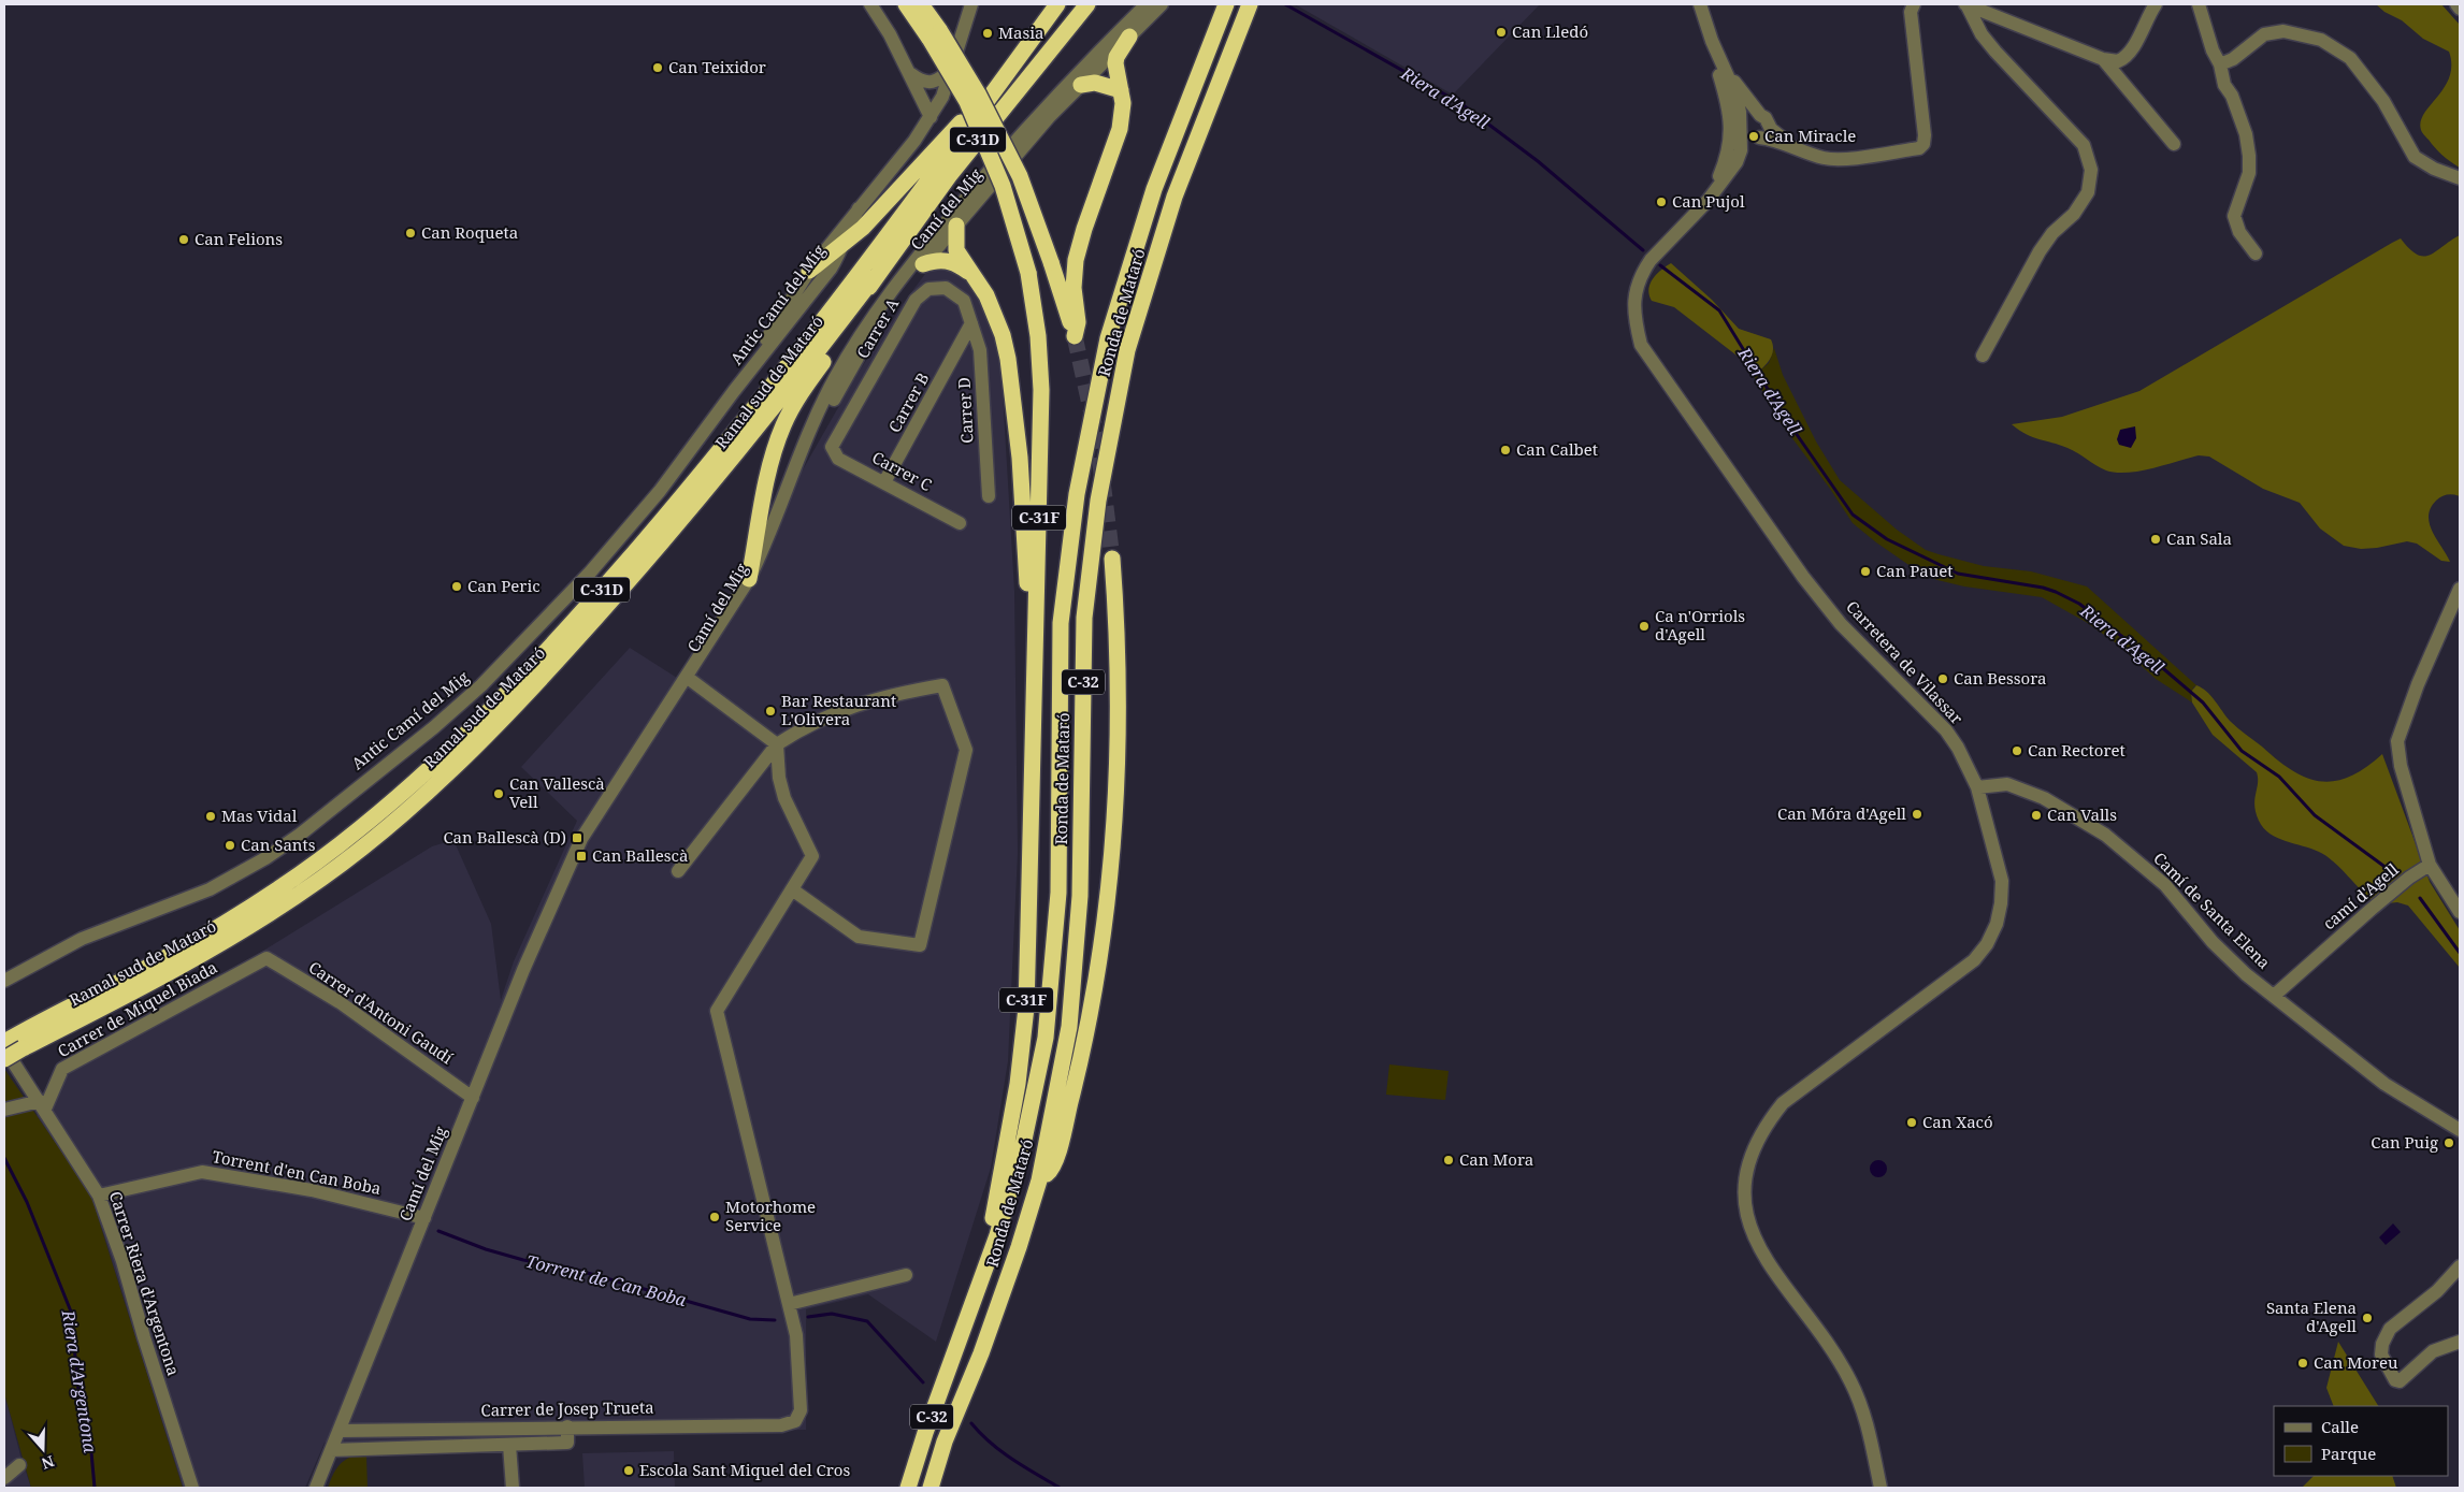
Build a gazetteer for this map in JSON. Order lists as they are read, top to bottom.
{
  "streets": {
    "highway": [
      "C-31D",
      "Ronda de Mataró",
      "Ramal sud de Mataró",
      "C-31F",
      "C-32"
    ],
    "street": [
      "Camí del Mig",
      "Antic Camí del Mig",
      "Carrer A",
      "Carrer B",
      "Carrer D",
      "Carrer C",
      "Carretera de Vilassar",
      "camí d'Agell",
      "Camí de Santa Elena",
      "Carrer de Miquel Biada",
      "Carrer d'Antoni Gaudí",
      "Torrent d'en Can Boba",
      "Carrer Riera d'Argentona",
      "Carrer de Josep Trueta"
    ]
  },
  "crossings": [
    ["C-31D", "Ramal sud de Mataró"],
    ["Camí del Mig", "Carrer d'Antoni Gaudí"],
    ["Camí del Mig", "Torrent d'en Can Boba"],
    ["Camí del Mig", "Carrer de Josep Trueta"],
    ["Ronda de Mataró", "C-31F"],
    ["Carrer A", "Carrer B"],
    ["Carrer A", "Carrer C"],
    ["Carrer B", "Carrer D"],
    ["Carrer B", "Carrer C"],
    ["Carretera de Vilassar", "Camí de Santa Elena"],
    ["camí d'Agell", "Camí de Santa Elena"],
    ["Carrer de Miquel Biada", "Carrer d'Antoni Gaudí"],
    ["Carrer de Miquel Biada", "Carrer Riera d'Argentona"],
    ["Torrent d'en Can Boba", "Carrer Riera d'Argentona"]
  ],
  "water": ["Riera d'Agell", "Torrent de Can Boba", "Riera d'Argentona"],
  "places": {
    "other": [
      "Can Lledó",
      "Masia",
      "Can Teixidor",
      "Can Miracle",
      "Can Pujol",
      "Can Roqueta",
      "Can Felions",
      "Can Calbet",
      "Can Sala",
      "Can Pauet",
      "Can Peric",
      "Ca n'Orriols d'Agell",
      "Can Bessora",
      "Bar Restaurant L'Olivera",
      "Can Rectoret",
      "Can Vallescà Vell",
      "Can Móra d'Agell",
      "Can Valls",
      "Mas Vidal",
      "Can Sants",
      "Can Xacó",
      "Can Puig",
      "Can Mora",
      "Motorhome Service",
      "Santa Elena d'Agell",
      "Can Moreu",
      "Escola Sant Miquel del Cros"
    ],
    "transit": ["Can Ballescà (D)", "Can Ballescà"]
  },
  "legend": ["Calle", "Parque"],
  "north": "bottom"
}
